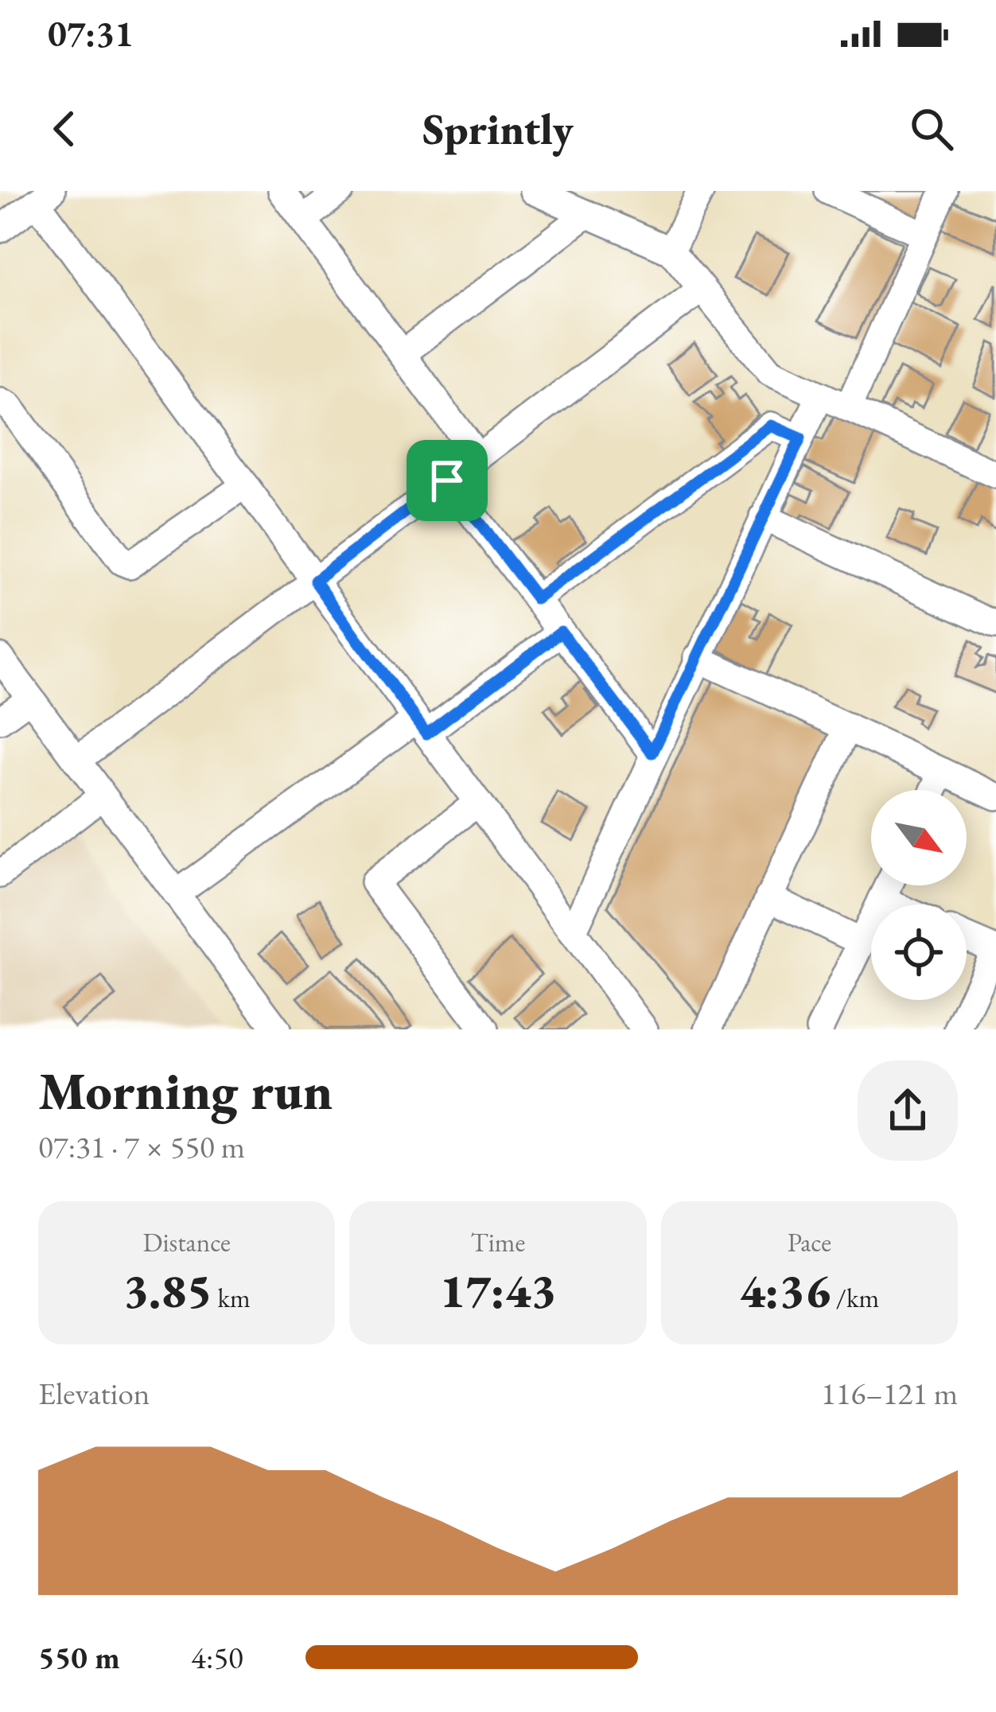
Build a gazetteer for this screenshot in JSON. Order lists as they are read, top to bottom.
{
  "north": "bottom right",
  "page": {
    "status": "07:31",
    "header": "Sprintly",
    "heading": ["Morning run", "07:31 · 7 × 550 m"],
    "stats": [
      ["Distance", "3.85 km"],
      ["Time", "17:43"],
      ["Pace", "4:36 /km"]
    ],
    "chart": ["Elevation", "116–121 m"],
    "list": [
      {
        "name": "550 m",
        "note": "4:50"
      }
    ]
  }
}
